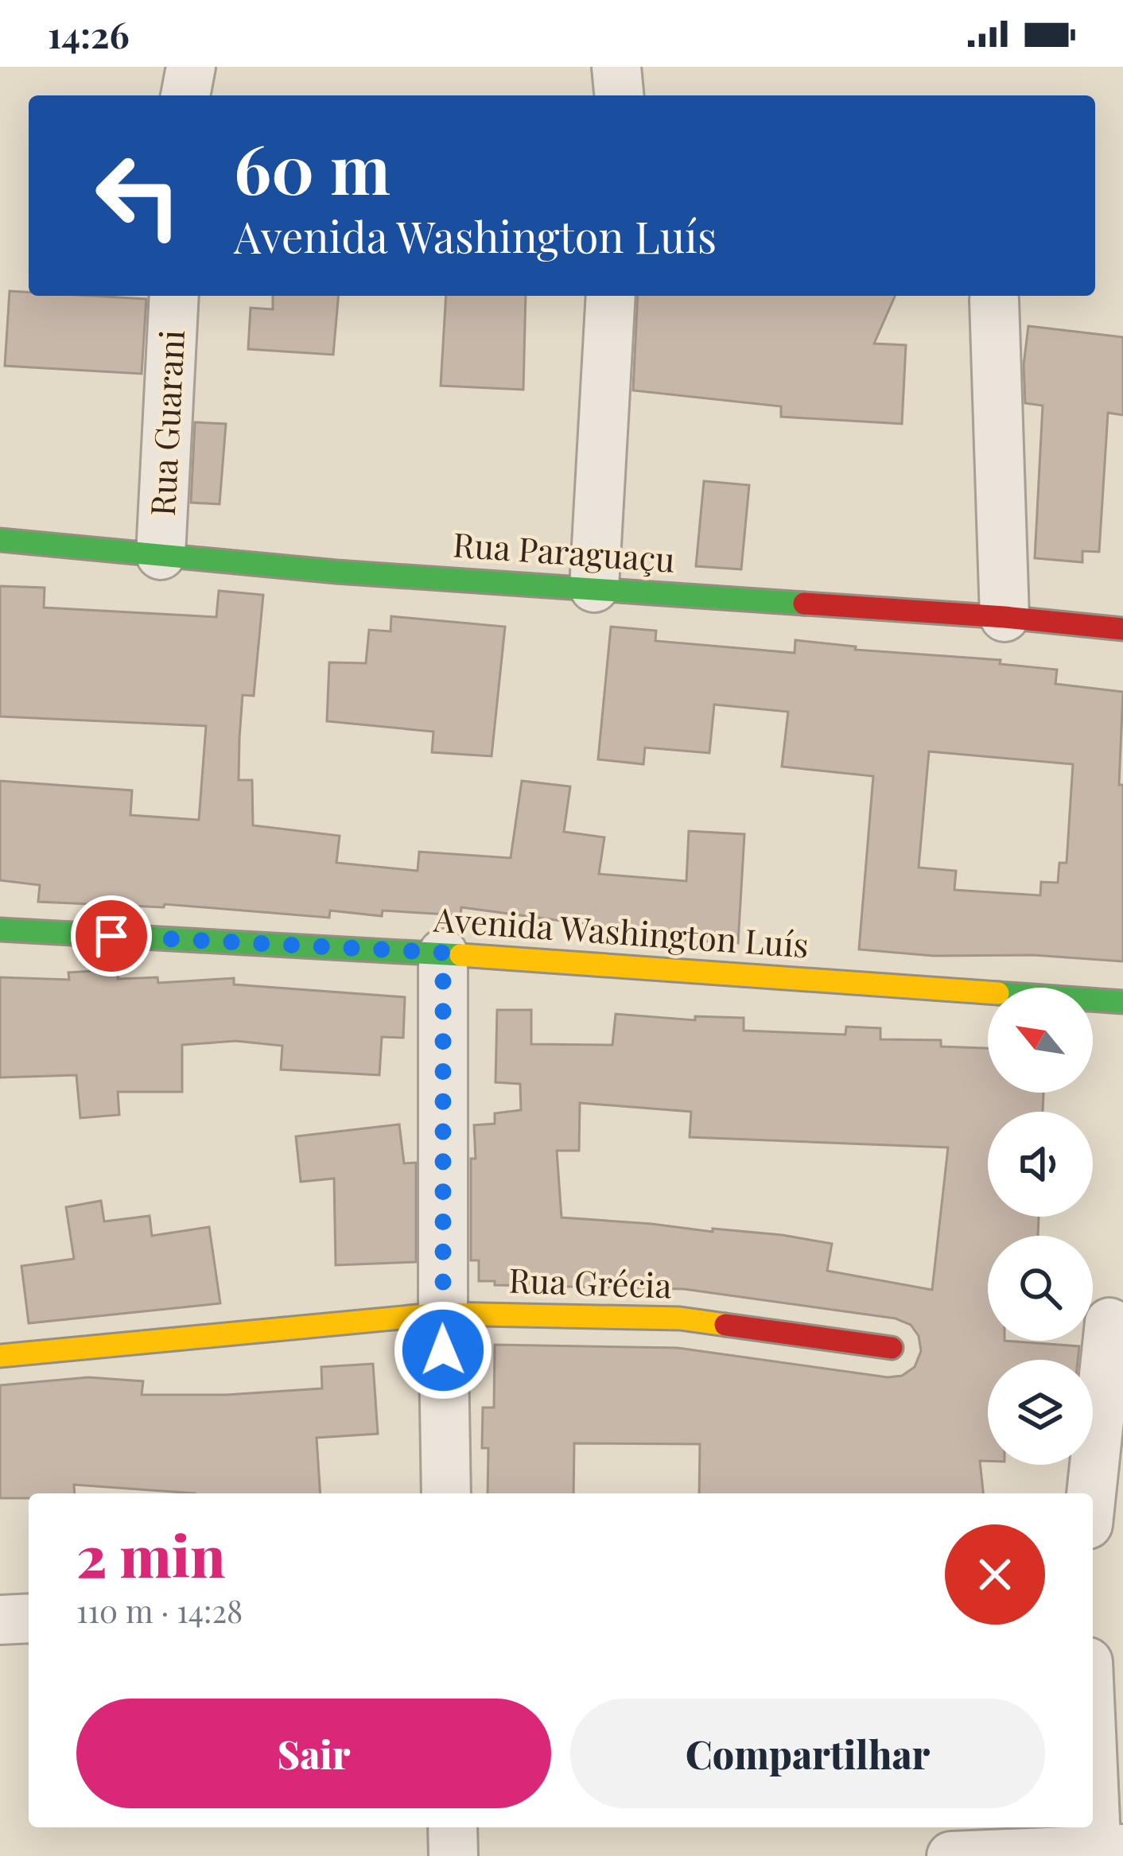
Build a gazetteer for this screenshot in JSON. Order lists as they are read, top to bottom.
{
  "streets": {
    "street": [
      "Rua Guarani",
      "Rua Paraguaçu",
      "Avenida Washington Luís",
      "Rua Grécia"
    ]
  },
  "crossings": [
    ["Rua Guarani", "Rua Paraguaçu"]
  ],
  "north": "top left",
  "page": {
    "status": "14:26",
    "turn": ["60 m", "Avenida Washington Luís"],
    "heading": ["2 min", "110 m · 14:28"],
    "buttons": ["Sair", "Compartilhar"]
  }
}
